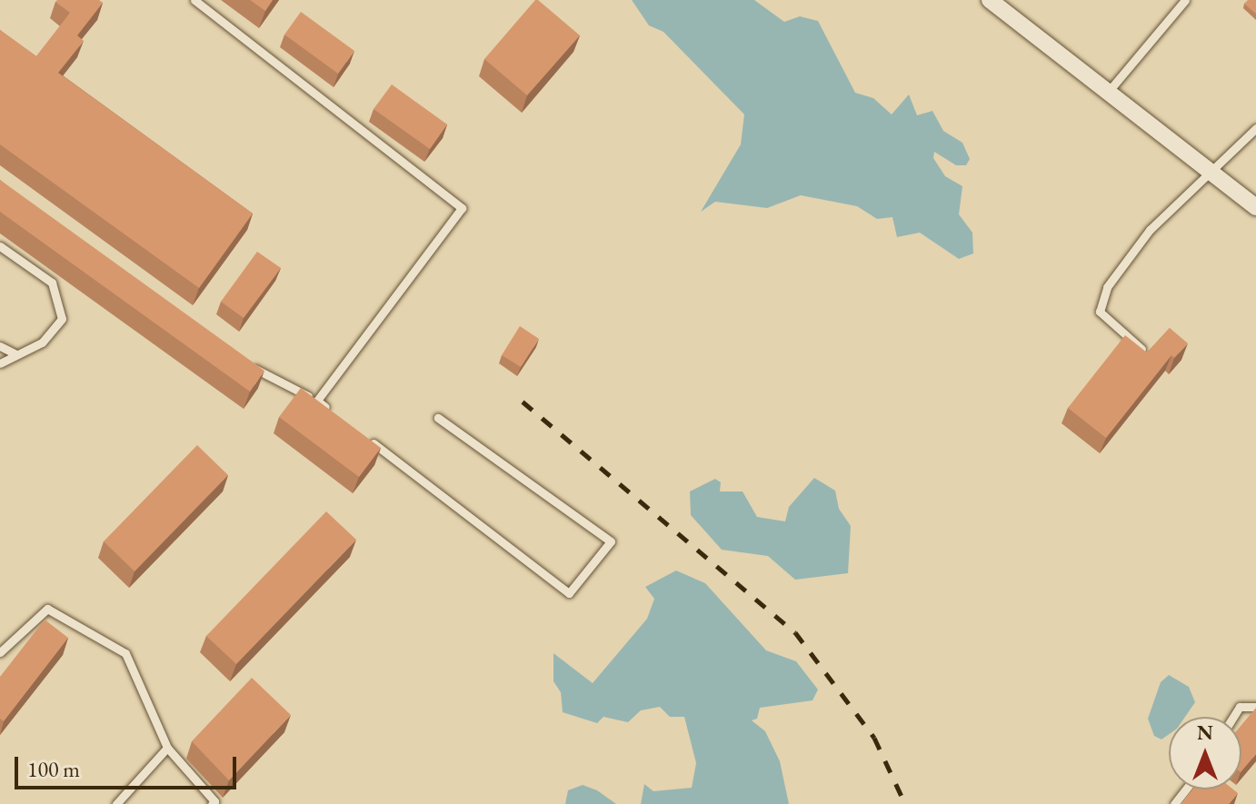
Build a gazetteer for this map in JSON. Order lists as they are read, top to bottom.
{
  "scale_bar": "100 m",
  "north": "top"
}
